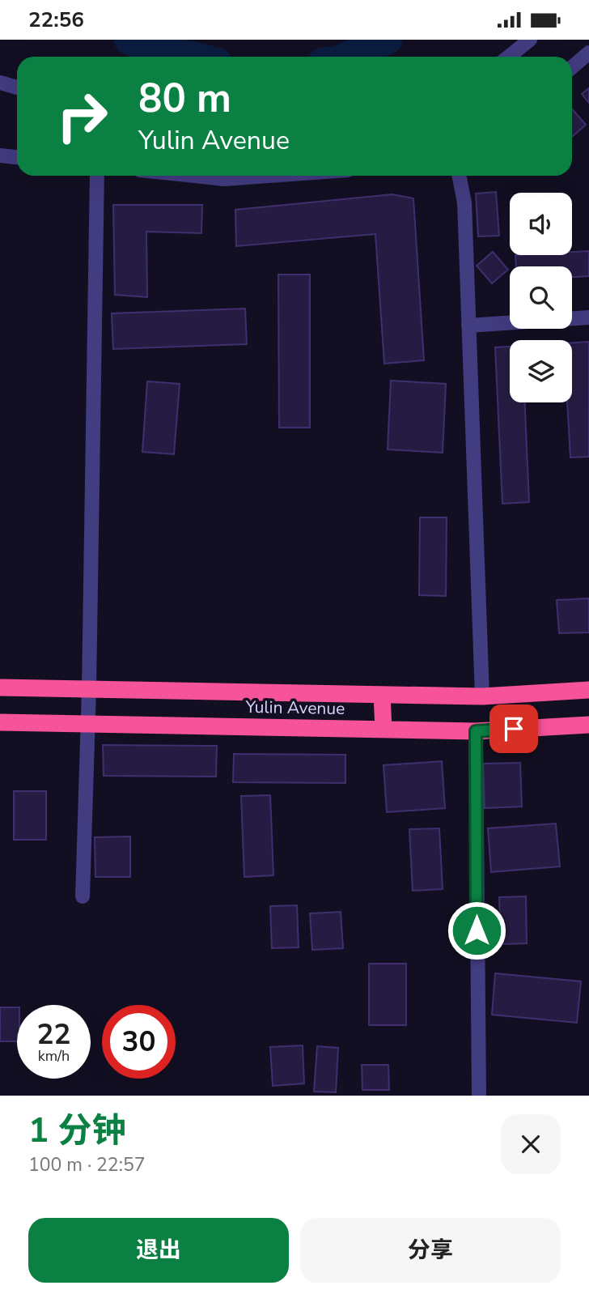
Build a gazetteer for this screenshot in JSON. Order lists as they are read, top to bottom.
{
  "streets": {
    "highway": ["Yulin Avenue"]
  },
  "page": {
    "status": "22:56",
    "turn": ["80 m", "Yulin Avenue"],
    "speed": "22 km/h",
    "limit": "30",
    "heading": ["1 分钟", "100 m · 22:57"],
    "buttons": ["退出", "分享"]
  }
}
